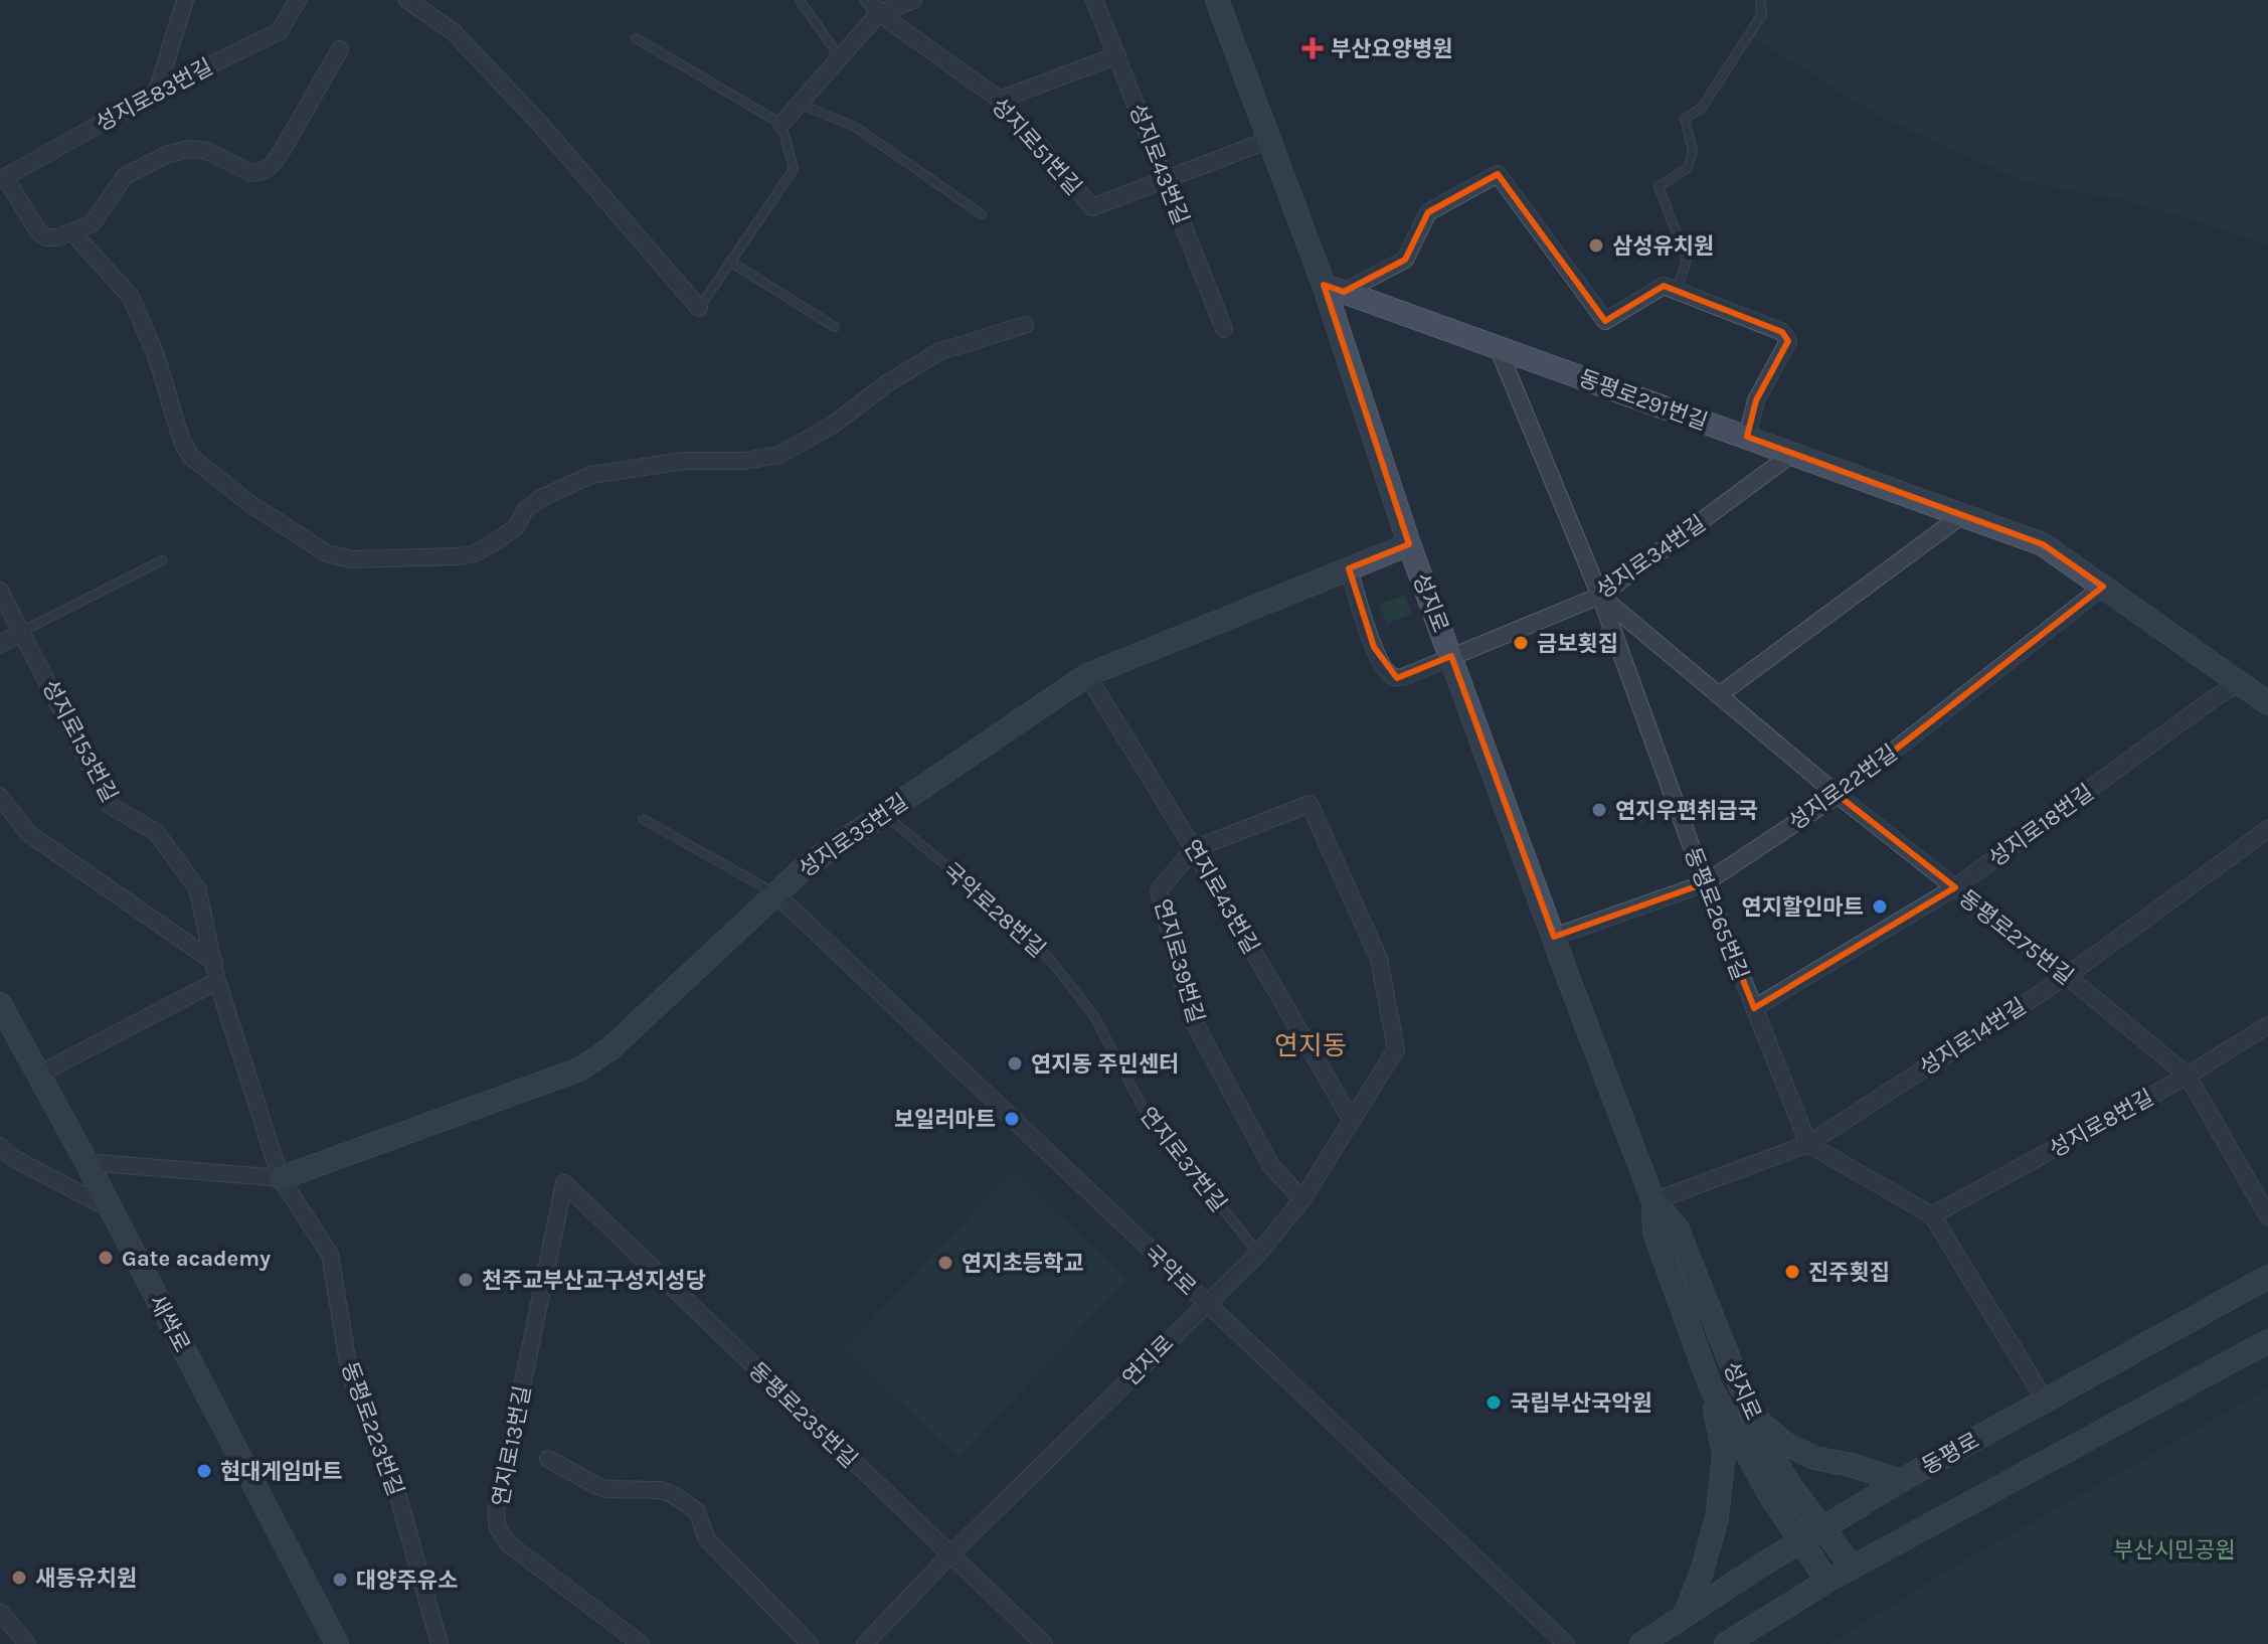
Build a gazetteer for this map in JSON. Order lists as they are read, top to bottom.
{
  "streets": {
    "main road": [
      "동평로291번길",
      "성지로",
      "성지로35번길",
      "새싹로",
      "동평로"
    ],
    "street": [
      "성지로83번길",
      "성지로51번길",
      "성지로43번길",
      "성지로34번길",
      "성지로153번길",
      "성지로22번길",
      "성지로18번길",
      "연지로43번길",
      "동평로265번길",
      "동평로275번길",
      "연지로39번길",
      "성지로14번길",
      "성지로8번길",
      "국악로",
      "연지로",
      "동평로235번길",
      "동평로223번길",
      "연지로13번길"
    ],
    "lane": ["국악로28번길", "연지로37번길"]
  },
  "crossings": [
    ["성지로51번길", "성지로43번길"],
    ["성지로51번길", "성지로"],
    ["동평로291번길", "성지로34번길"],
    ["동평로291번길", "성지로"],
    ["동평로291번길", "성지로22번길"],
    ["동평로291번길", "성지로18번길"],
    ["동평로291번길", "동평로265번길"],
    ["성지로34번길", "성지로"],
    ["성지로34번길", "성지로35번길"],
    ["성지로34번길", "동평로265번길"],
    ["성지로34번길", "동평로275번길"],
    ["성지로", "성지로22번길"],
    ["성지로", "성지로35번길"],
    ["성지로", "성지로14번길"],
    ["성지로", "동평로"],
    ["성지로153번길", "성지로35번길"],
    ["성지로153번길", "동평로223번길"],
    ["성지로22번길", "동평로265번길"],
    ["성지로22번길", "동평로275번길"],
    ["성지로18번길", "동평로265번길"],
    ["성지로18번길", "동평로275번길"],
    ["성지로35번길", "연지로43번길"],
    ["성지로35번길", "국악로28번길"],
    ["성지로35번길", "국악로"],
    ["성지로35번길", "동평로223번길"],
    ["연지로43번길", "연지로39번길"],
    ["연지로43번길", "연지로"],
    ["국악로28번길", "연지로37번길"],
    ["동평로265번길", "동평로275번길"],
    ["동평로265번길", "성지로14번길"],
    ["동평로275번길", "성지로14번길"],
    ["동평로275번길", "성지로8번길"],
    ["연지로39번길", "연지로"],
    ["연지로37번길", "연지로"],
    ["국악로", "연지로"],
    ["연지로", "동평로235번길"],
    ["동평로235번길", "연지로13번길"]
  ],
  "districts": ["연지동"],
  "parks": ["부산시민공원"],
  "places": {
    "health": ["부산요양병원"],
    "other": [
      "삼성유치원",
      "금보횟집",
      "연지우편취급국",
      "연지할인마트",
      "연지동 주민센터",
      "보일러마트",
      "Gate academy",
      "연지초등학교",
      "진주횟집",
      "천주교부산교구성지성당",
      "국립부산국악원",
      "현대게임마트",
      "새동유치원",
      "대양주유소"
    ]
  }
}
